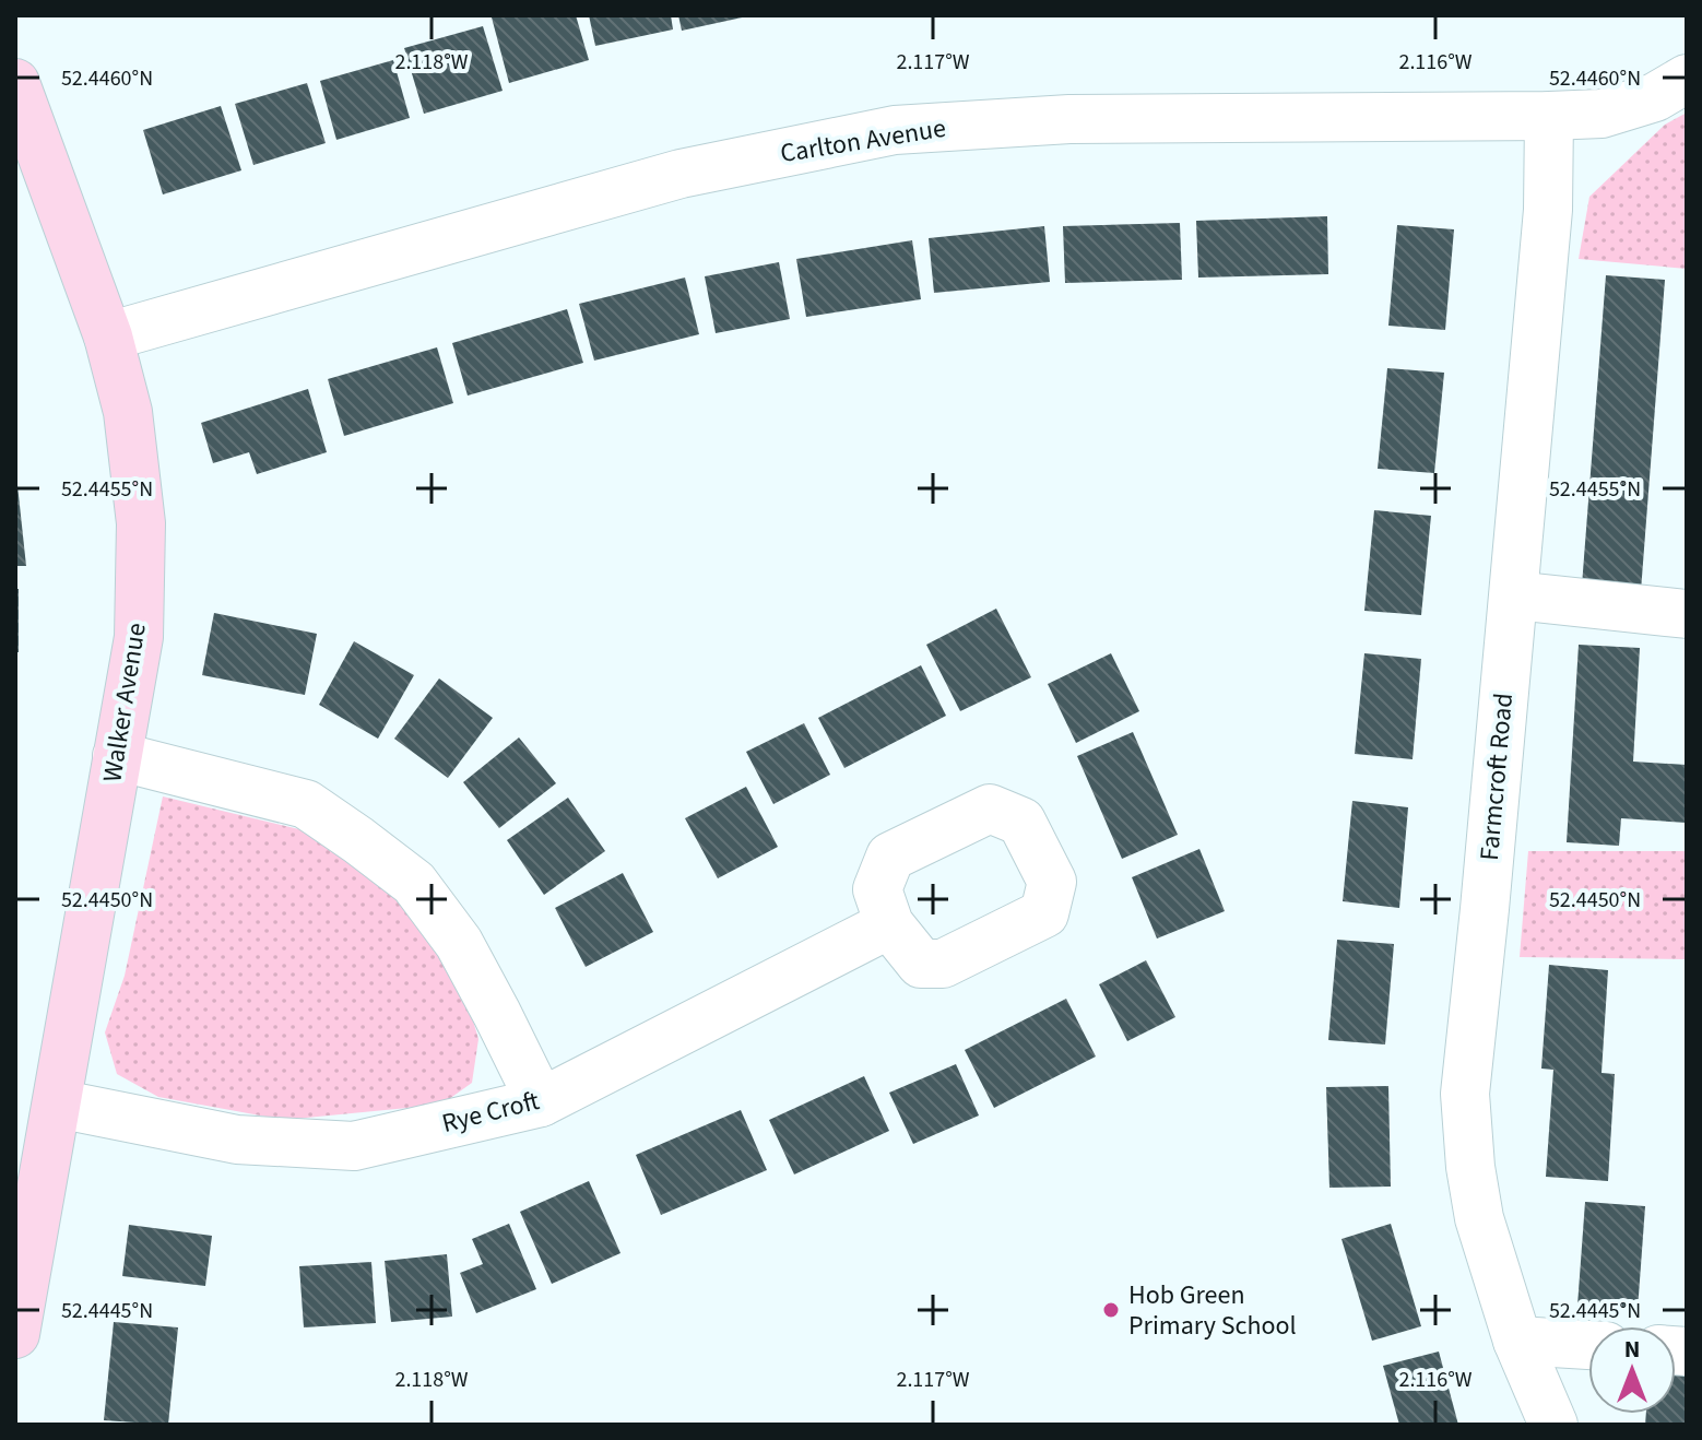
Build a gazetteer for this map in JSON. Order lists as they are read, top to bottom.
{
  "streets": {
    "street": [
      "Carlton Avenue",
      "Walker Avenue",
      "Farmcroft Road",
      "Rye Croft"
    ]
  },
  "crossings": [
    ["Carlton Avenue", "Walker Avenue"],
    ["Carlton Avenue", "Farmcroft Road"],
    ["Walker Avenue", "Rye Croft"]
  ],
  "places": ["Hob Green Primary School"],
  "north": "top",
  "coordinates": [
    "2.118°W",
    "2.117°W",
    "2.116°W",
    "52.4460°N",
    "52.4455°N",
    "52.4450°N",
    "52.4445°N"
  ]
}
